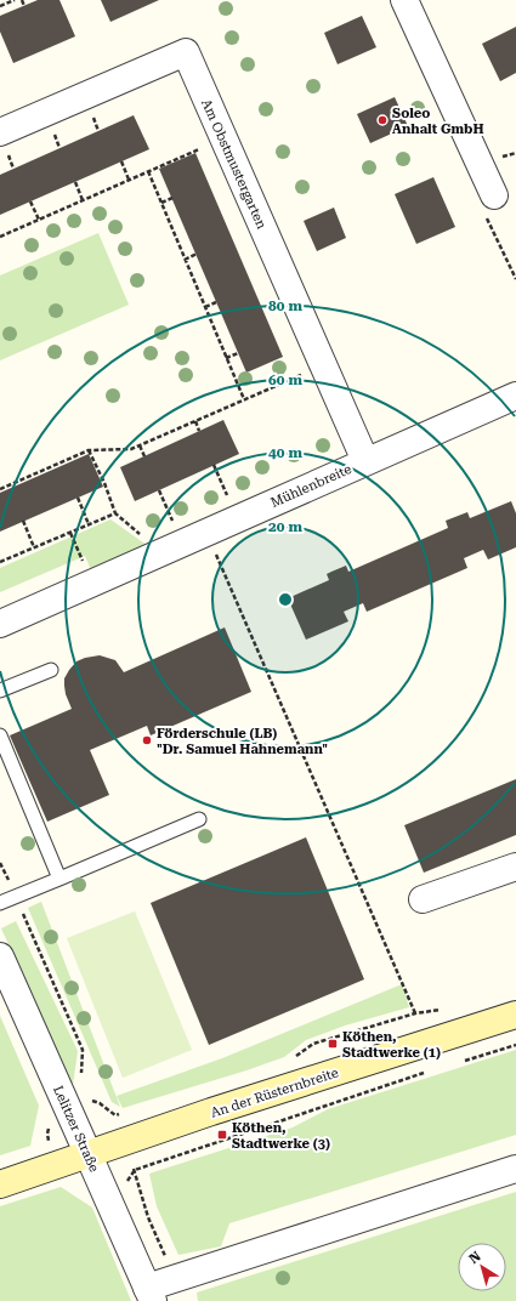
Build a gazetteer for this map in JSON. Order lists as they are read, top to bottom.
{
  "streets": {
    "main road": ["An der Rüsternbreite"],
    "street": ["Am Obstmustergarten", "Mühlenbreite", "Lelitzer Straße"]
  },
  "crossings": [
    ["Am Obstmustergarten", "Mühlenbreite"],
    ["An der Rüsternbreite", "Lelitzer Straße"]
  ],
  "places": {
    "other": ["Soleo Anhalt GmbH", "Förderschule (LB) \"Dr. Samuel Hahnemann\""],
    "transit": ["Köthen, Stadtwerke (1)", "Köthen, Stadtwerke (3)"]
  },
  "north": "top left",
  "rings": [
    "80 m",
    "60 m",
    "40 m",
    "20 m"
  ]
}
